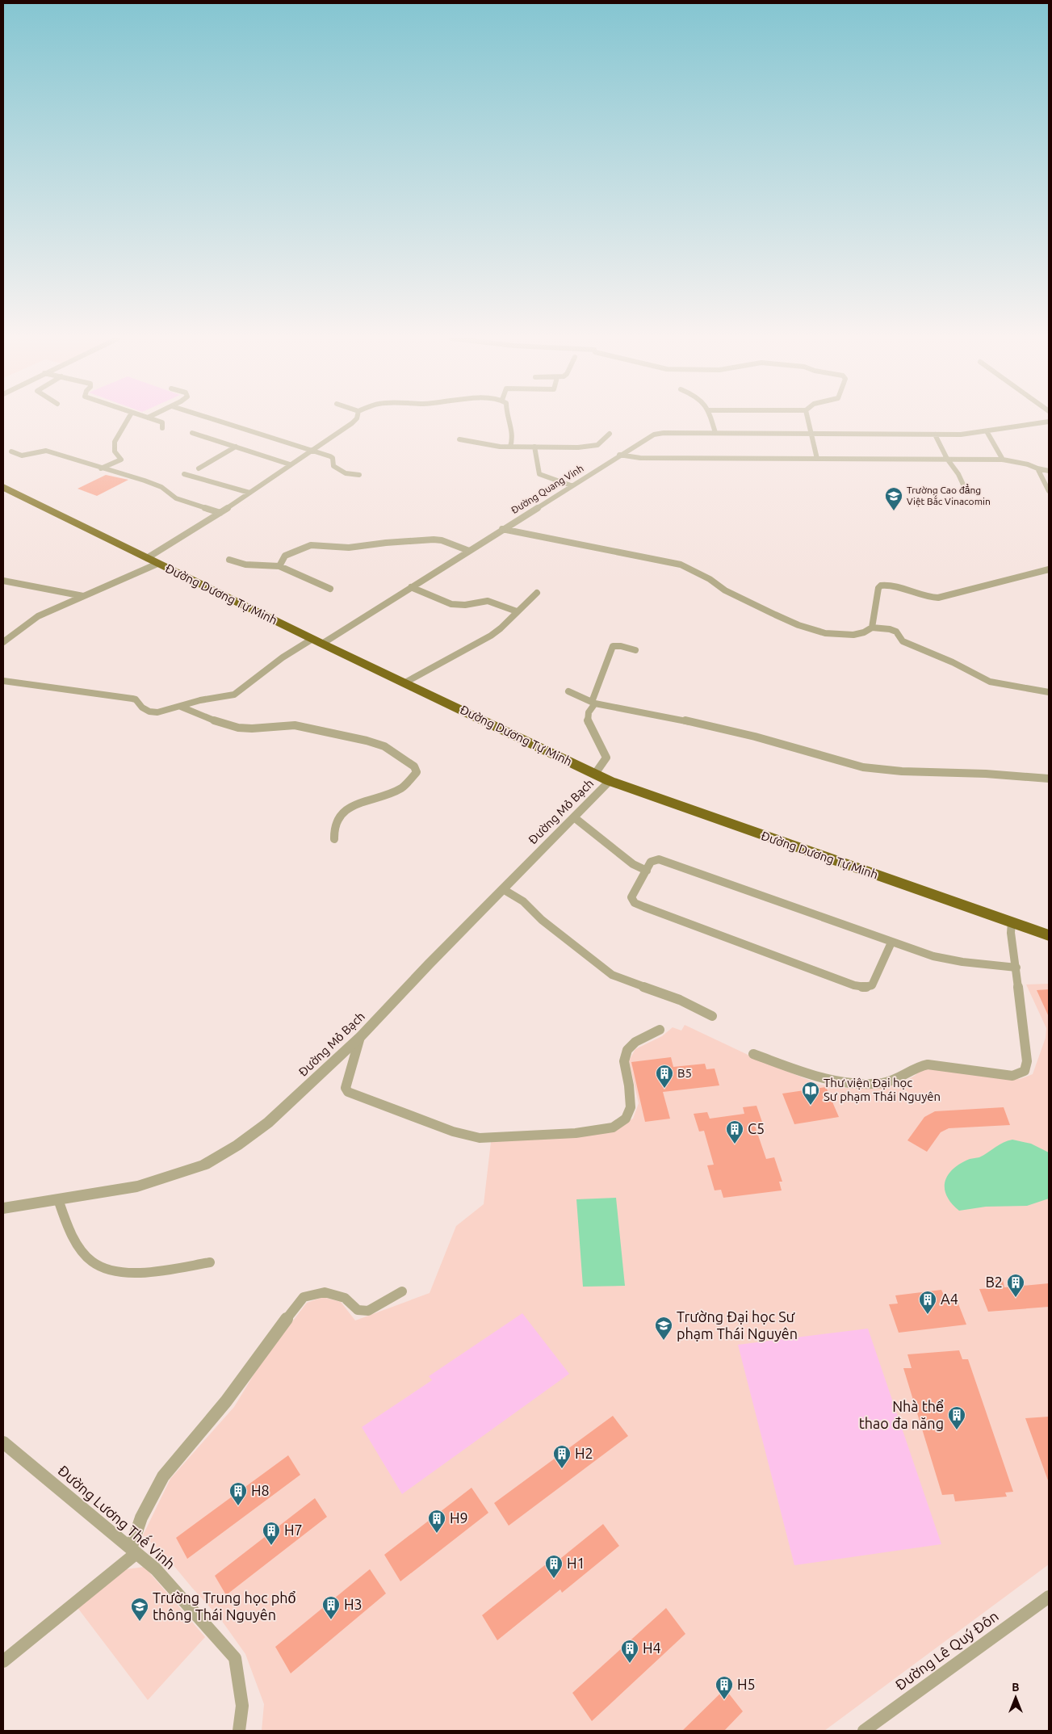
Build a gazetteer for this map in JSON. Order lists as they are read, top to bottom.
{
  "streets": {
    "highway": ["Đường Dương Tự Minh"],
    "street": [
      "Đường Quang Vinh",
      "Đường Mỏ Bạch",
      "Đường Lương Thế Vinh",
      "Đường Lê Quý Đôn"
    ]
  },
  "crossings": [
    ["Đường Quang Vinh", "Đường Dương Tự Minh"],
    ["Đường Dương Tự Minh", "Đường Mỏ Bạch"]
  ],
  "places": {
    "school or university": ["Trường Cao đẳng Việt Bắc Vinacomin", "Trường Đại học Sư phạm Thái Nguyên", "Trường Trung học phổ thông Thái Nguyên"],
    "building": [
      "B5",
      "C5",
      "B2",
      "A4",
      "Nhà thể thao đa năng",
      "H2",
      "H8",
      "H9",
      "H7",
      "H1",
      "H3",
      "H4",
      "H5"
    ],
    "library": ["Thư viện Đại học Sư phạm Thái Nguyên"]
  },
  "north": "top"
}
